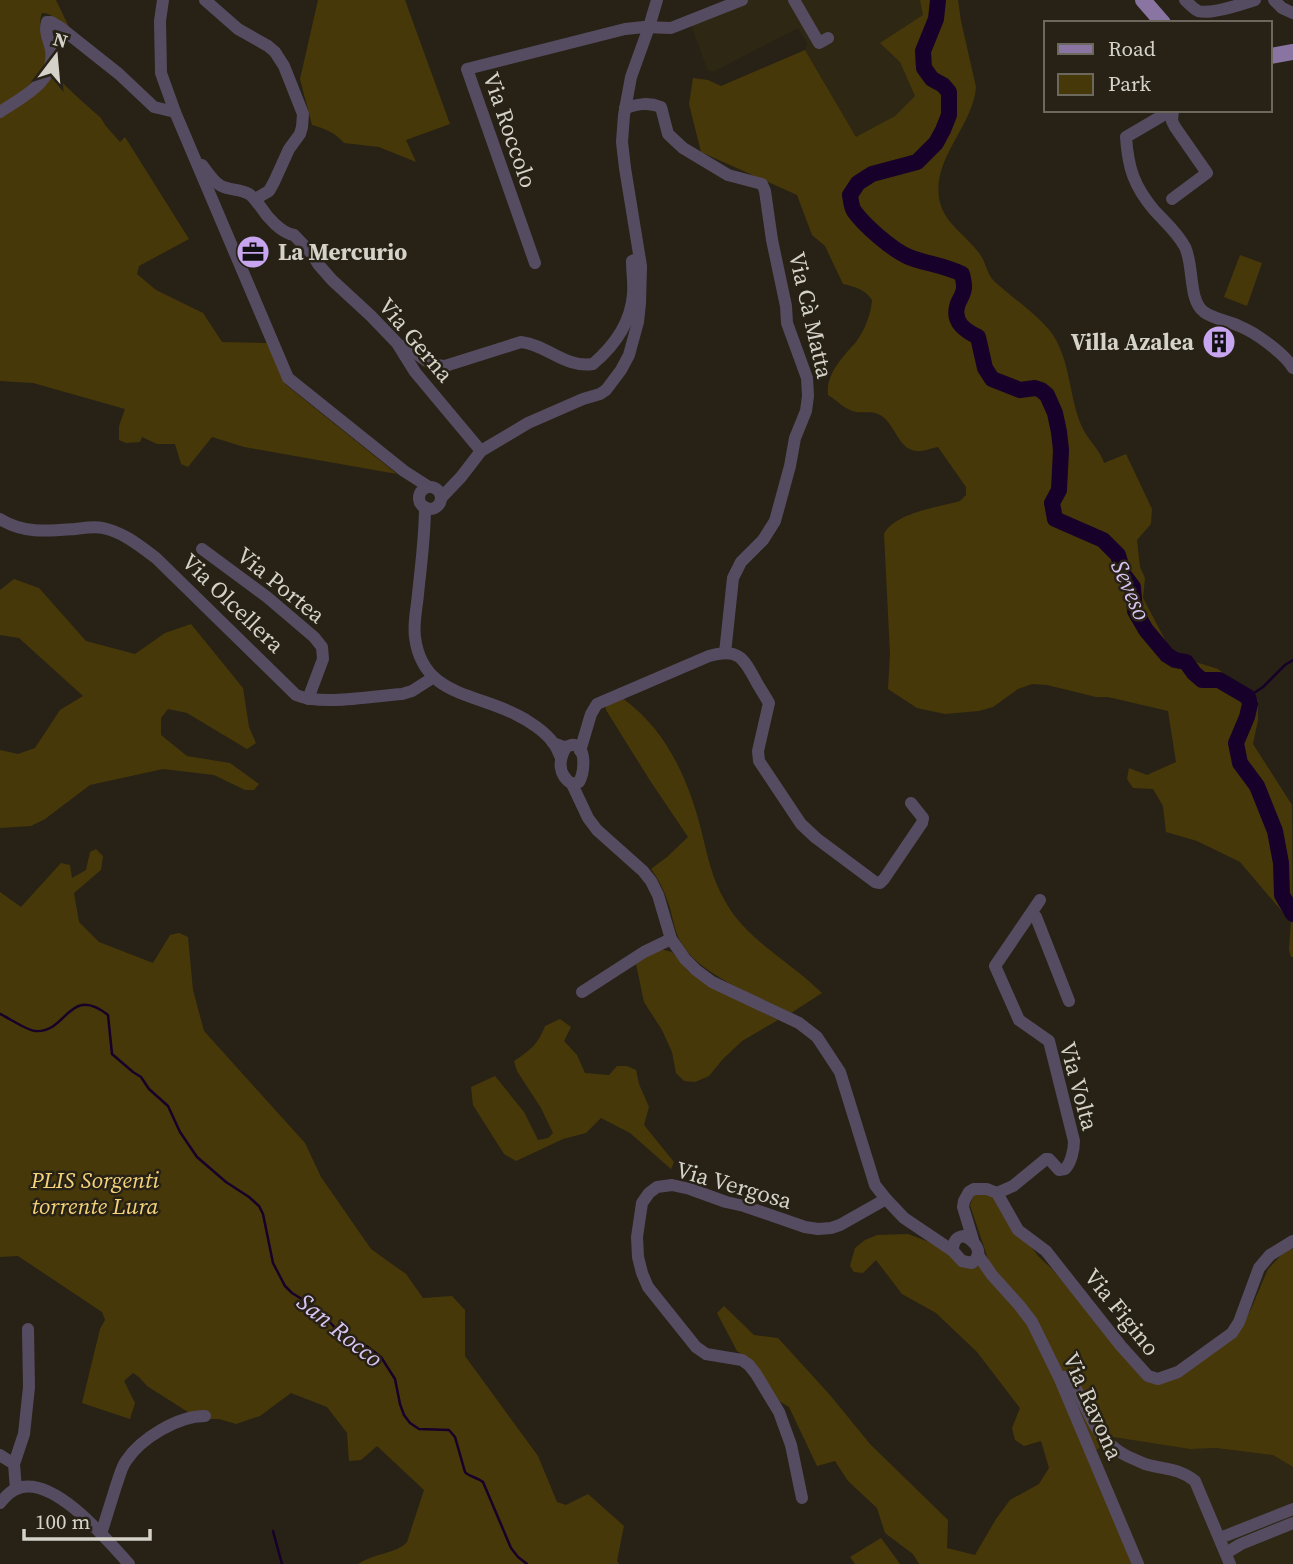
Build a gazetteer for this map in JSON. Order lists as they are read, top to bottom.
{
  "streets": {
    "street": [
      "Via Roccolo",
      "Via Cà Matta",
      "Via Gerna",
      "Via Portea",
      "Via Olcellera",
      "Via Volta",
      "Via Vergosa",
      "Via Figino",
      "Via Ravona"
    ]
  },
  "crossings": [
    ["Via Portea", "Via Olcellera"],
    ["Via Volta", "Via Figino"]
  ],
  "water": ["Seveso", "San Rocco"],
  "parks": ["PLIS Sorgenti torrente Lura"],
  "places": {
    "office": ["La Mercurio"],
    "building": ["Villa Azalea"]
  },
  "legend": ["Road", "Park"],
  "scale_bar": "100 m",
  "north": "top"
}
